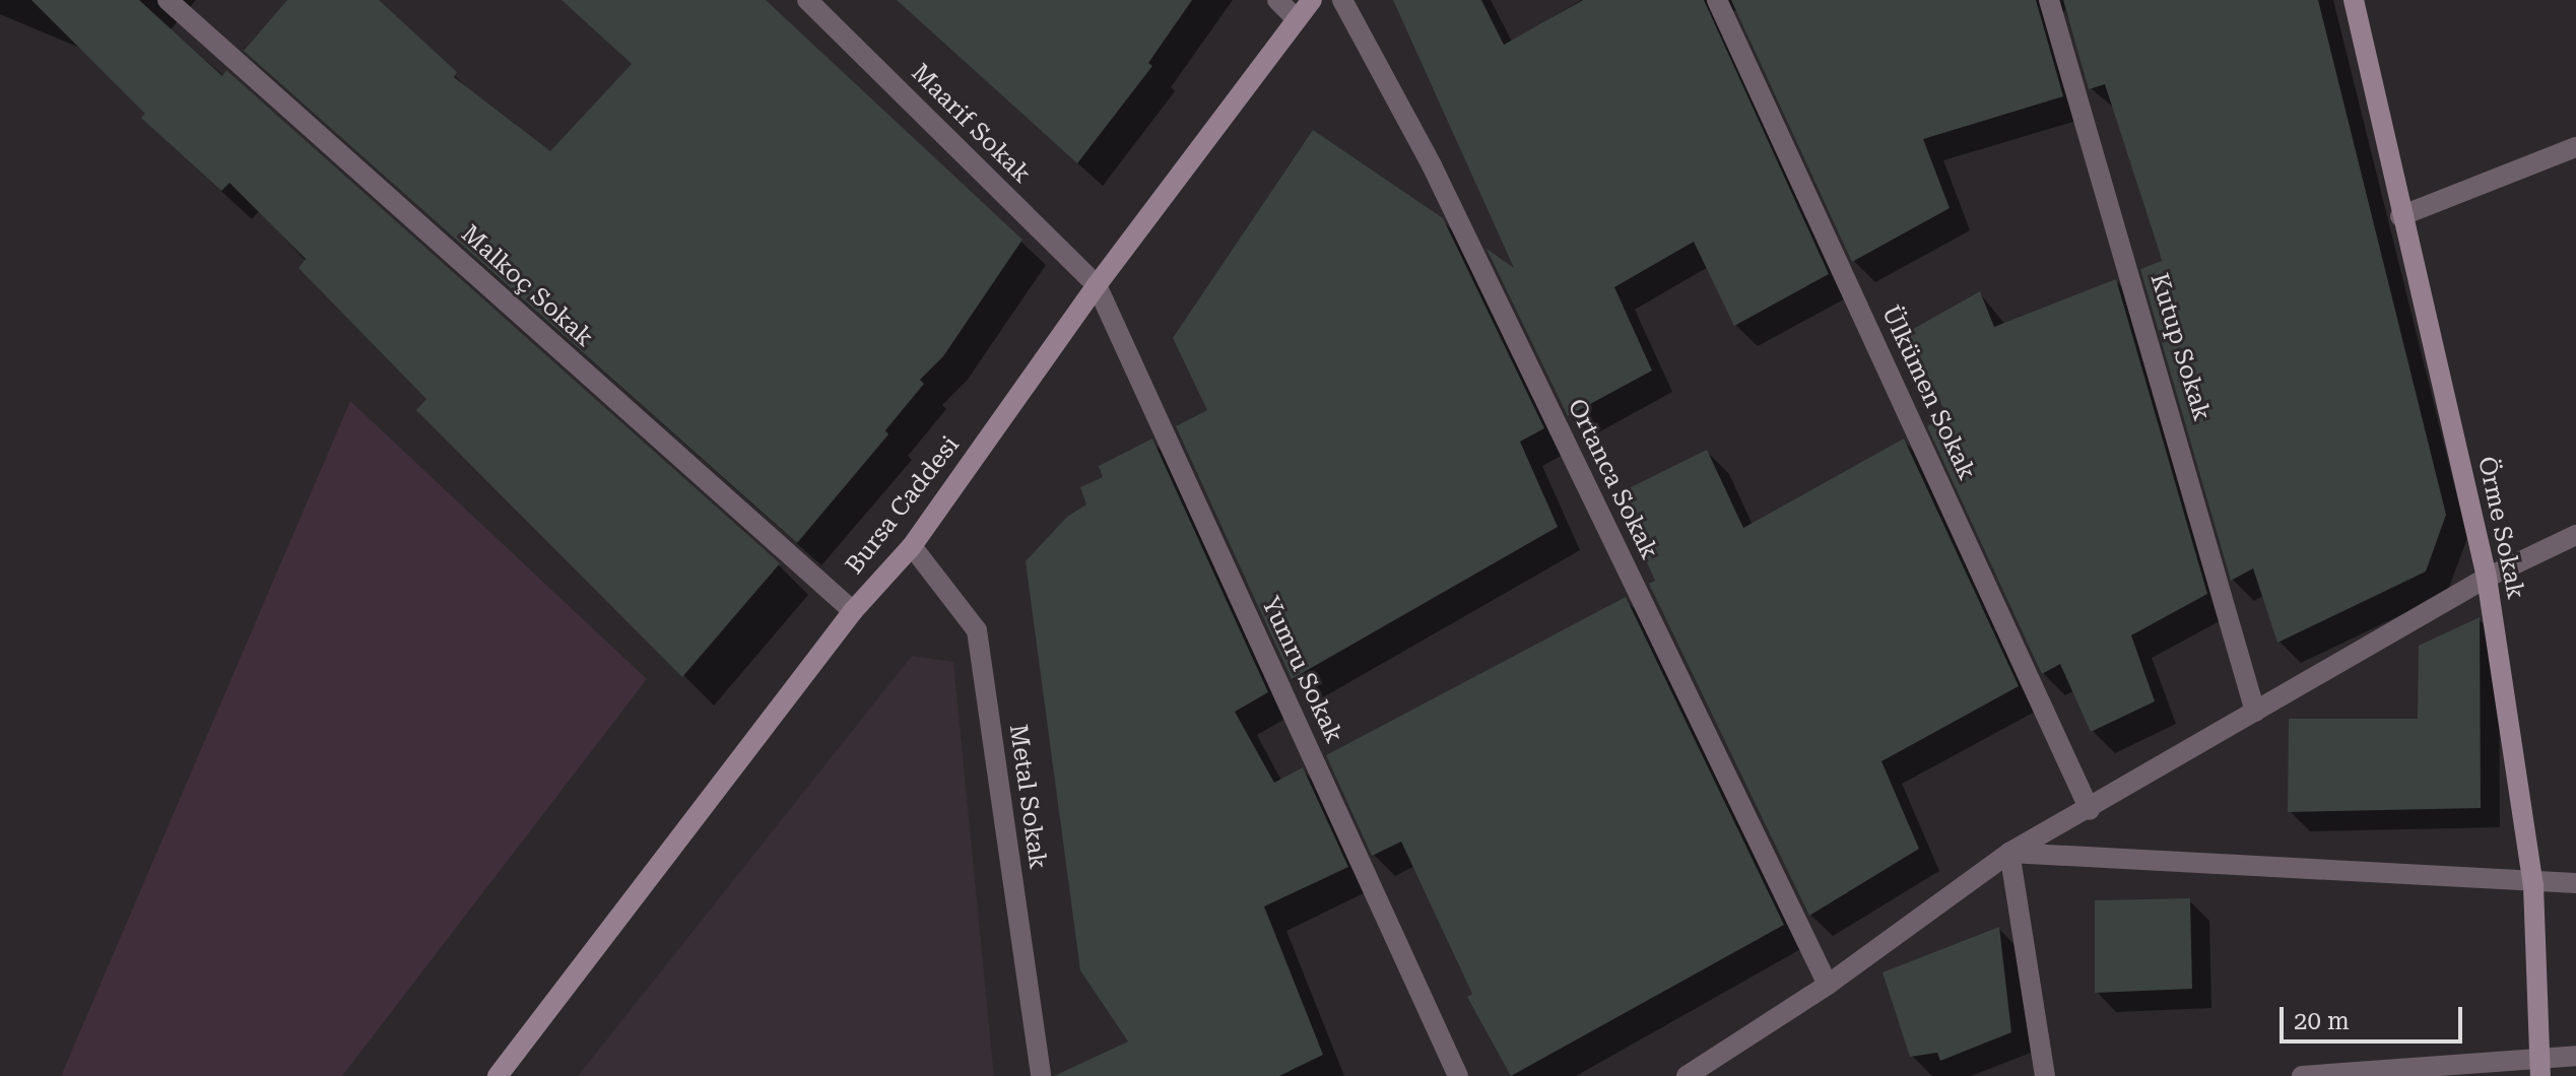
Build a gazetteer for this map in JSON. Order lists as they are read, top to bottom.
{
  "streets": {
    "main road": ["Bursa Caddesi", "Örme Sokak"],
    "street": [
      "Maarif Sokak",
      "Malkoç Sokak",
      "Kutup Sokak",
      "Ülkümen Sokak",
      "Ortanca Sokak",
      "Yumru Sokak",
      "Metal Sokak"
    ]
  },
  "crossings": [
    ["Maarif Sokak", "Bursa Caddesi"],
    ["Maarif Sokak", "Yumru Sokak"],
    ["Malkoç Sokak", "Bursa Caddesi"],
    ["Bursa Caddesi", "Yumru Sokak"],
    ["Bursa Caddesi", "Metal Sokak"]
  ],
  "scale_bar": "20 m"
}
